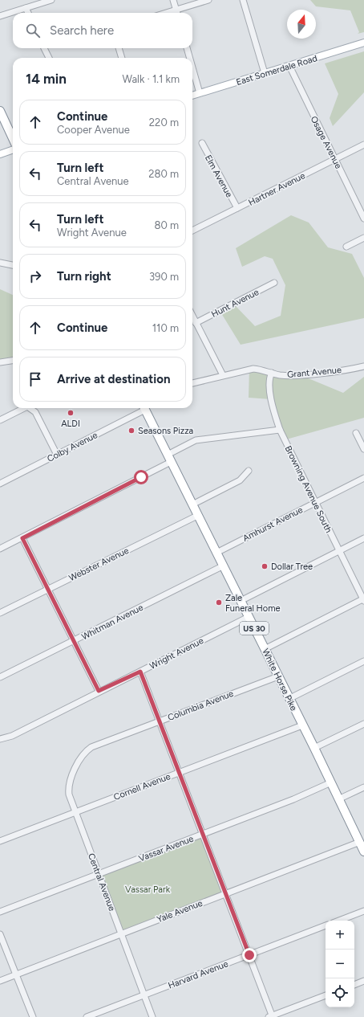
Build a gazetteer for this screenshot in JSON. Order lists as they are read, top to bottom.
{
  "streets": {
    "highway": ["US 30", "White Horse Pike"],
    "main road": ["East Somerdale Road"],
    "street": [
      "Osage Avenue",
      "Elm Avenue",
      "Hartner Avenue",
      "Hunt Avenue",
      "Grant Avenue",
      "Colby Avenue",
      "Browning Avenue South",
      "Amhurst Avenue",
      "Webster Avenue",
      "Whitman Avenue",
      "Wright Avenue",
      "Columbia Avenue",
      "Cornell Avenue",
      "Vassar Avenue",
      "Central Avenue",
      "Yale Avenue",
      "Harvard Avenue"
    ]
  },
  "crossings": [
    ["East Somerdale Road", "Osage Avenue"],
    ["Osage Avenue", "Hartner Avenue"],
    ["Elm Avenue", "Hartner Avenue"],
    ["Grant Avenue", "Browning Avenue South"],
    ["Browning Avenue South", "Amhurst Avenue"],
    ["Amhurst Avenue", "White Horse Pike"],
    ["Webster Avenue", "White Horse Pike"],
    ["Whitman Avenue", "White Horse Pike"],
    ["Wright Avenue", "White Horse Pike"],
    ["White Horse Pike", "Columbia Avenue"],
    ["White Horse Pike", "Cornell Avenue"],
    ["White Horse Pike", "Vassar Avenue"],
    ["White Horse Pike", "Yale Avenue"],
    ["Columbia Avenue", "Central Avenue"],
    ["Cornell Avenue", "Central Avenue"],
    ["Vassar Avenue", "Central Avenue"],
    ["Central Avenue", "Yale Avenue"],
    ["Central Avenue", "Harvard Avenue"]
  ],
  "parks": ["Vassar Park"],
  "places": [
    "ALDI",
    "Seasons Pizza",
    "Dollar Tree",
    "Zale Funeral Home"
  ],
  "north": "top",
  "page": {
    "search": "Search here",
    "heading": ["14 min", "Walk · 1.1 km"],
    "list": [
      ["Continue", "Cooper Avenue", "220 m"],
      ["Turn left", "Central Avenue", "280 m"],
      ["Turn left", "Wright Avenue", "80 m"],
      ["Turn right", "390 m"],
      ["Continue", "110 m"],
      "Arrive at destination"
    ],
    "map_buttons": ["+", "−"]
  }
}
